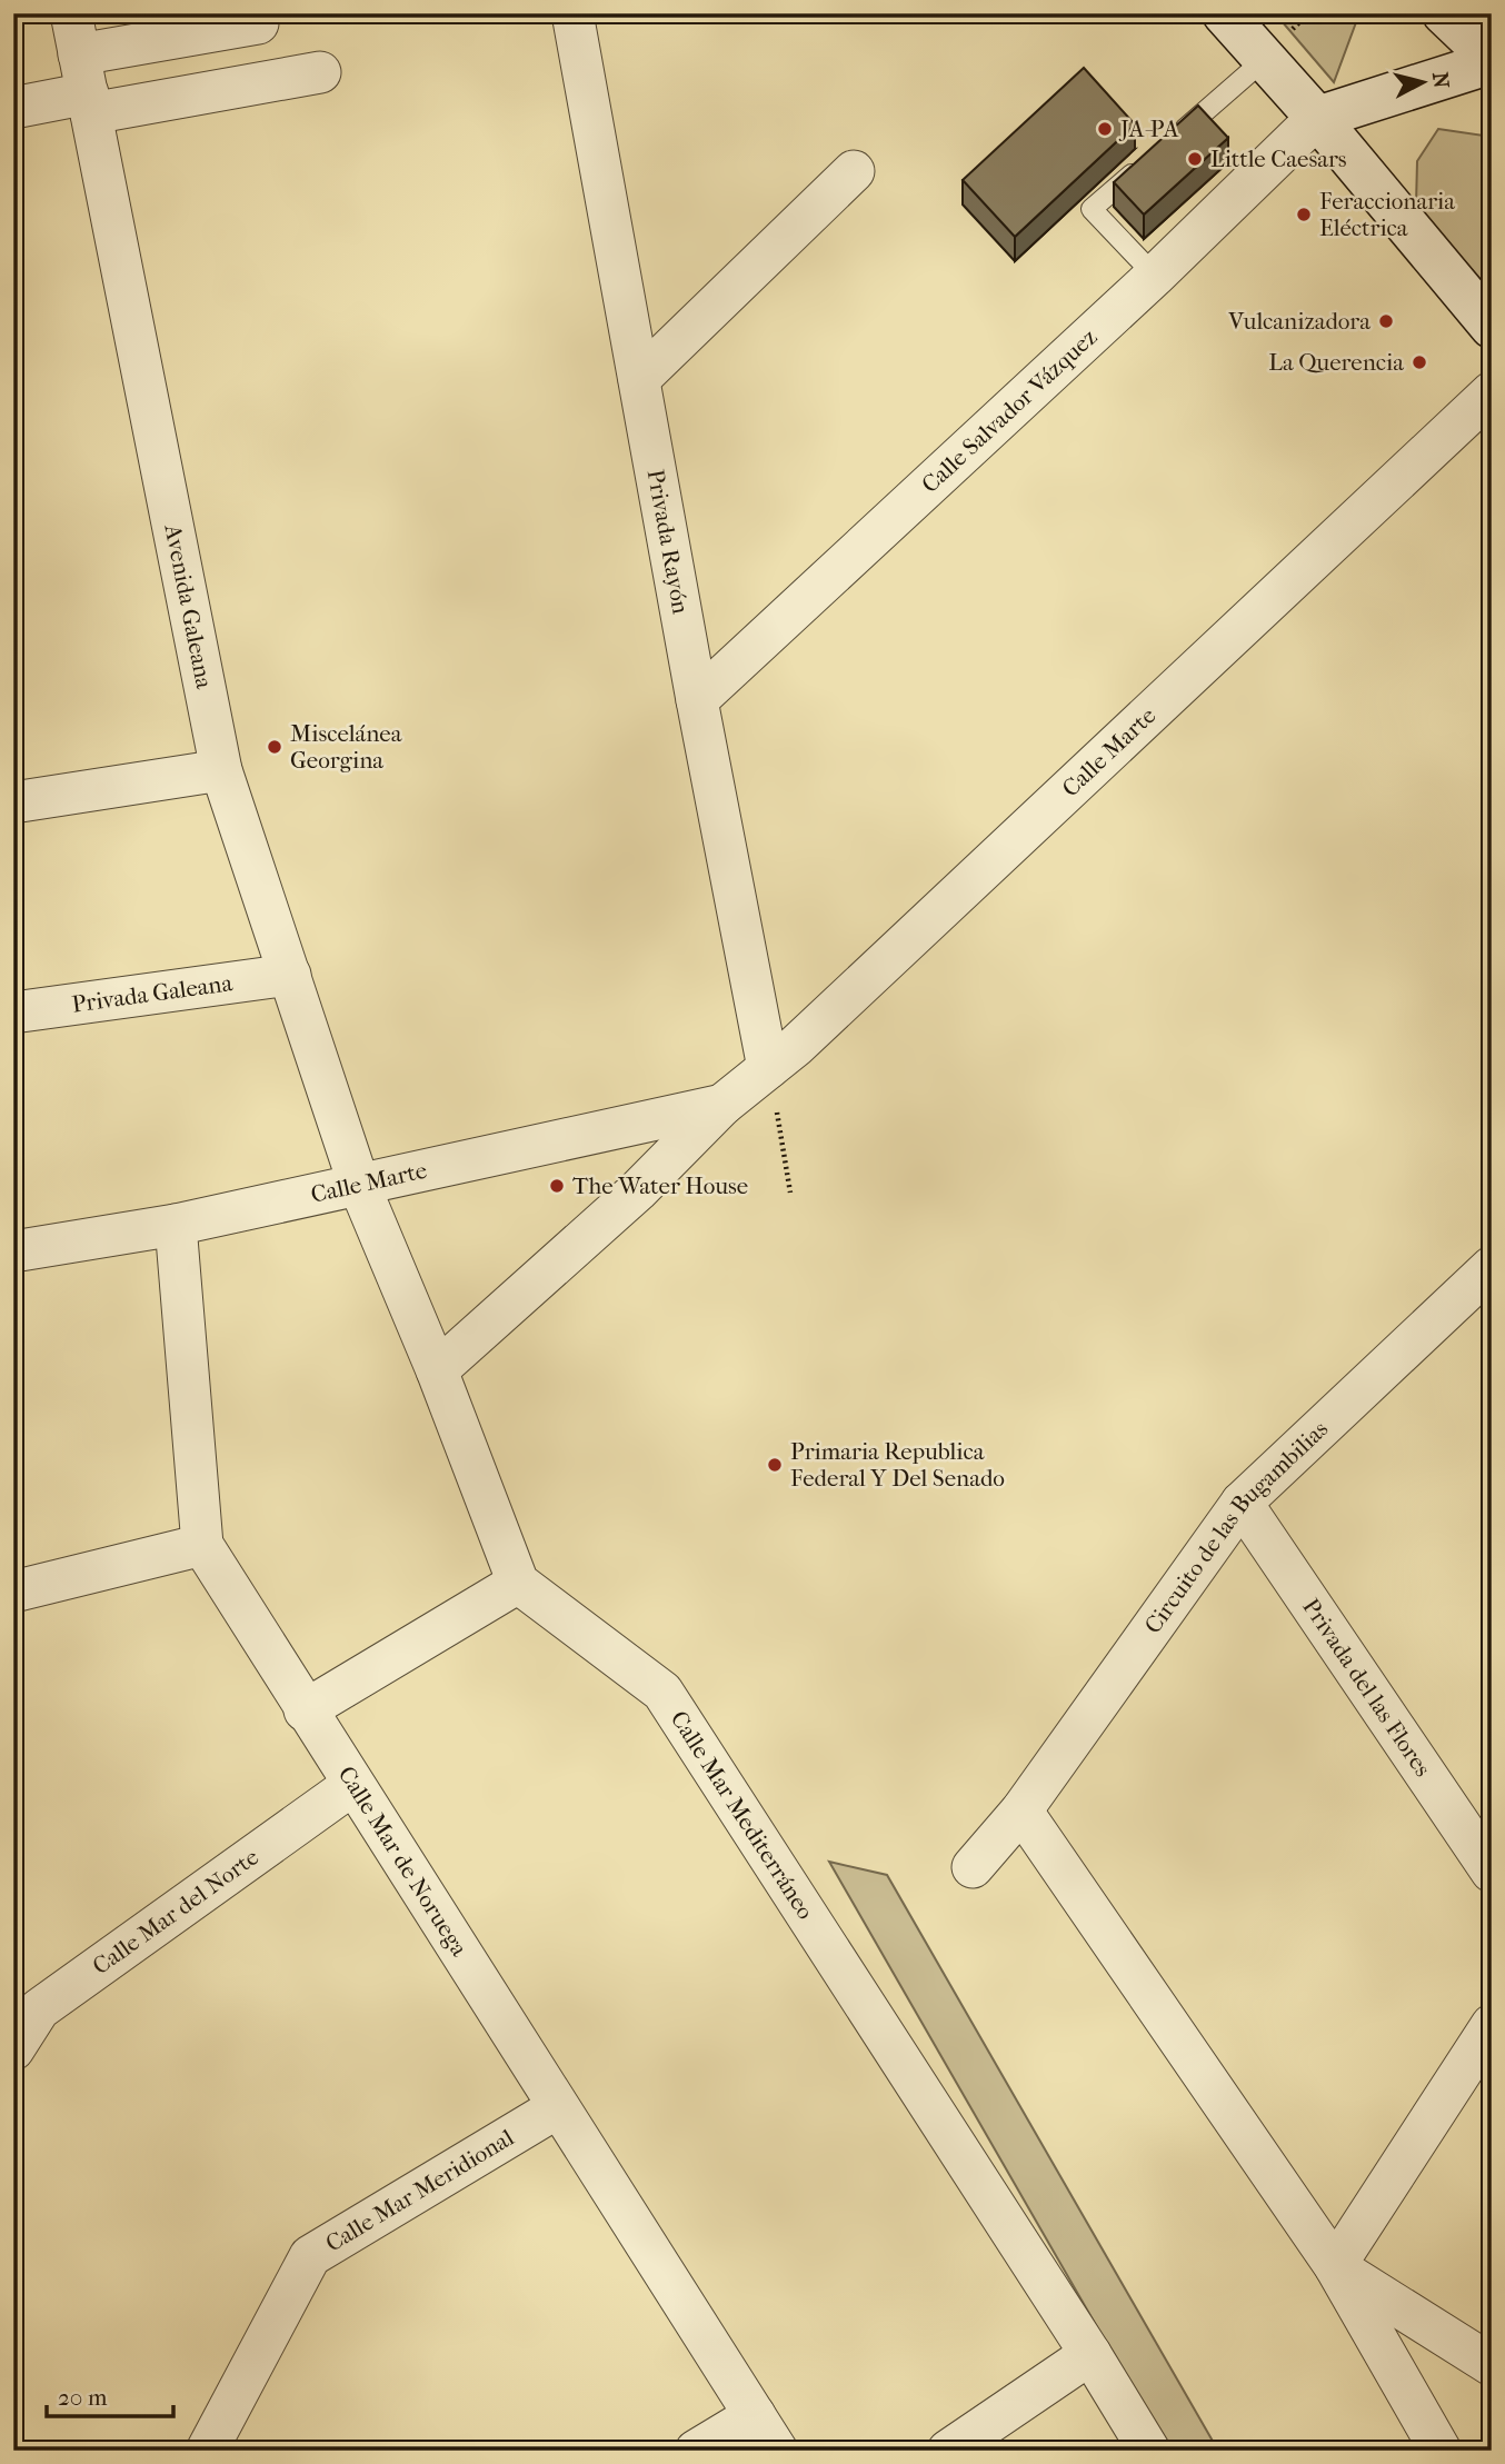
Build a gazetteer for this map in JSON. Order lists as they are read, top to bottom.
{
  "streets": {
    "street": [
      "Calle Salvador Vázquez",
      "Privada Rayón",
      "Avenida Galeana",
      "Calle Marte",
      "Privada Galeana",
      "Circuito de las Bugambilias",
      "Privada del las Flores",
      "Calle Mar Mediterráneo",
      "Calle Mar de Noruega",
      "Calle Mar del Norte",
      "Calle Mar Meridional"
    ]
  },
  "crossings": [
    ["Calle Salvador Vázquez", "Privada Rayón"],
    ["Privada Rayón", "Calle Marte"],
    ["Avenida Galeana", "Calle Marte"],
    ["Avenida Galeana", "Privada Galeana"],
    ["Calle Marte", "Calle Mar de Noruega"],
    ["Circuito de las Bugambilias", "Privada del las Flores"],
    ["Calle Mar de Noruega", "Calle Mar del Norte"],
    ["Calle Mar de Noruega", "Calle Mar Meridional"]
  ],
  "places": [
    "JA-PA",
    "Little Caesars",
    "Feraccionaria Eléctrica",
    "Vulcanizadora",
    "La Querencia",
    "Miscelánea Georgina",
    "The Water House",
    "Primaria Republica Federal Y Del Senado"
  ],
  "scale_bar": "20 m",
  "north": "right"
}
